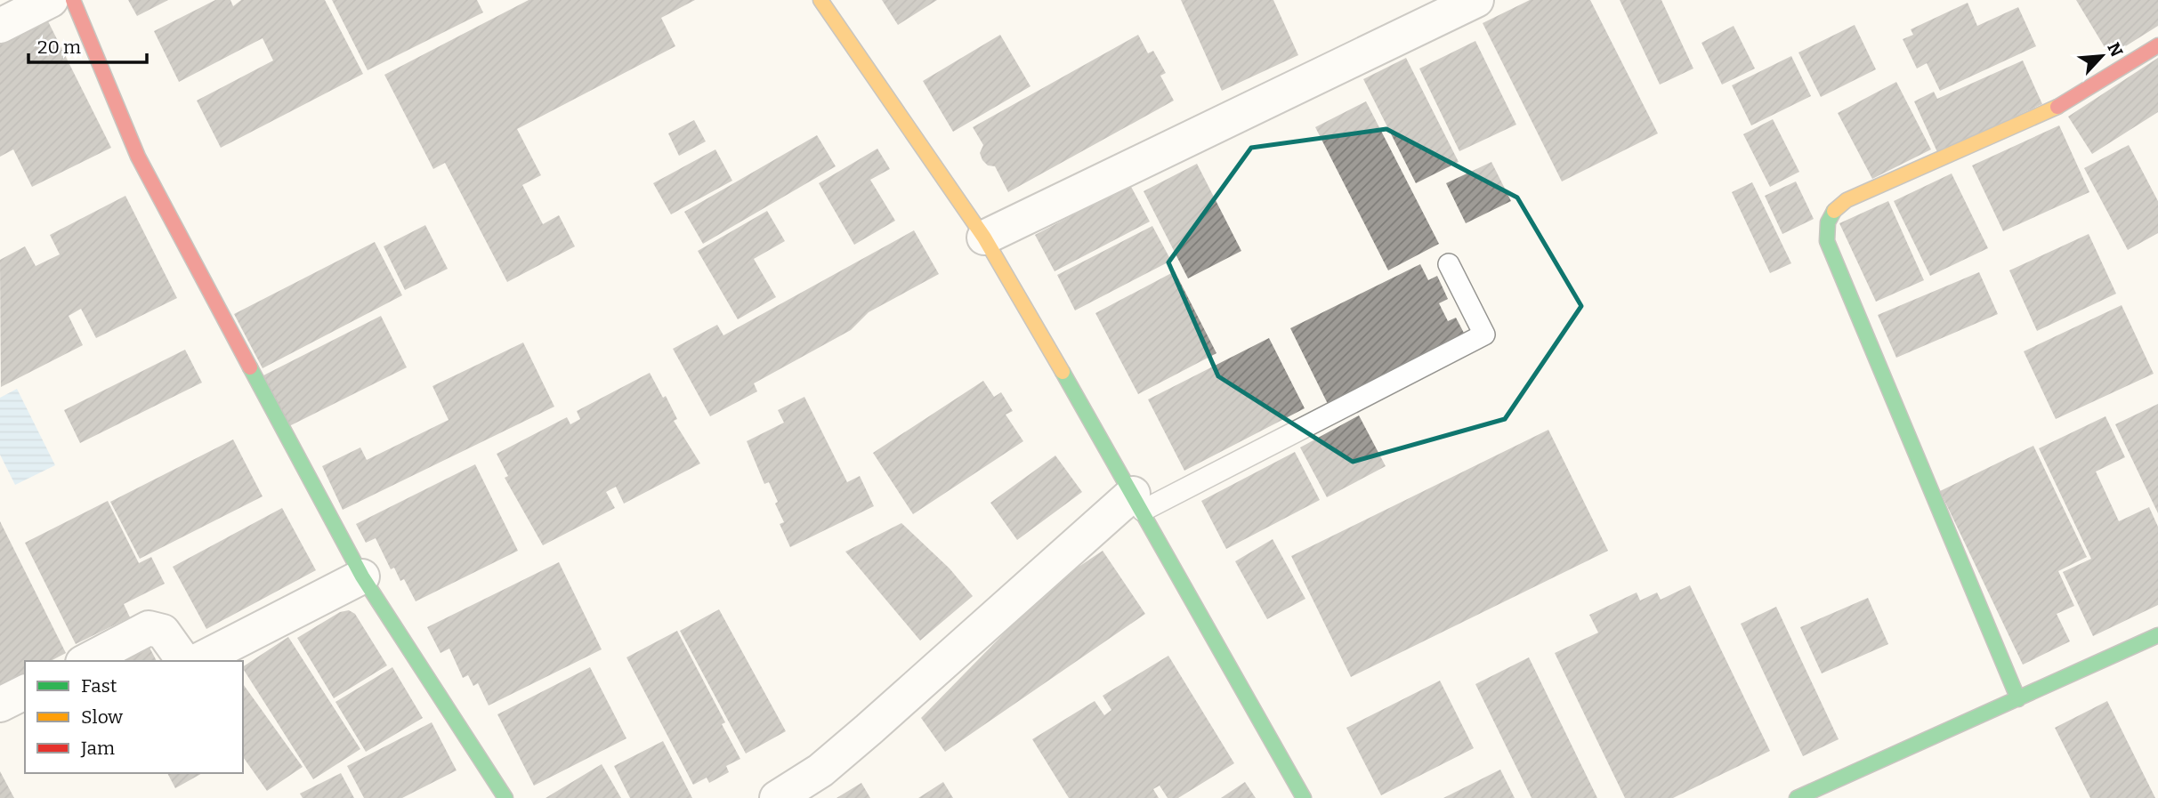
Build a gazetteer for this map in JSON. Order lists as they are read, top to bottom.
{
  "legend": ["Fast", "Slow", "Jam"],
  "scale_bar": "20 m",
  "north": "top right"
}
